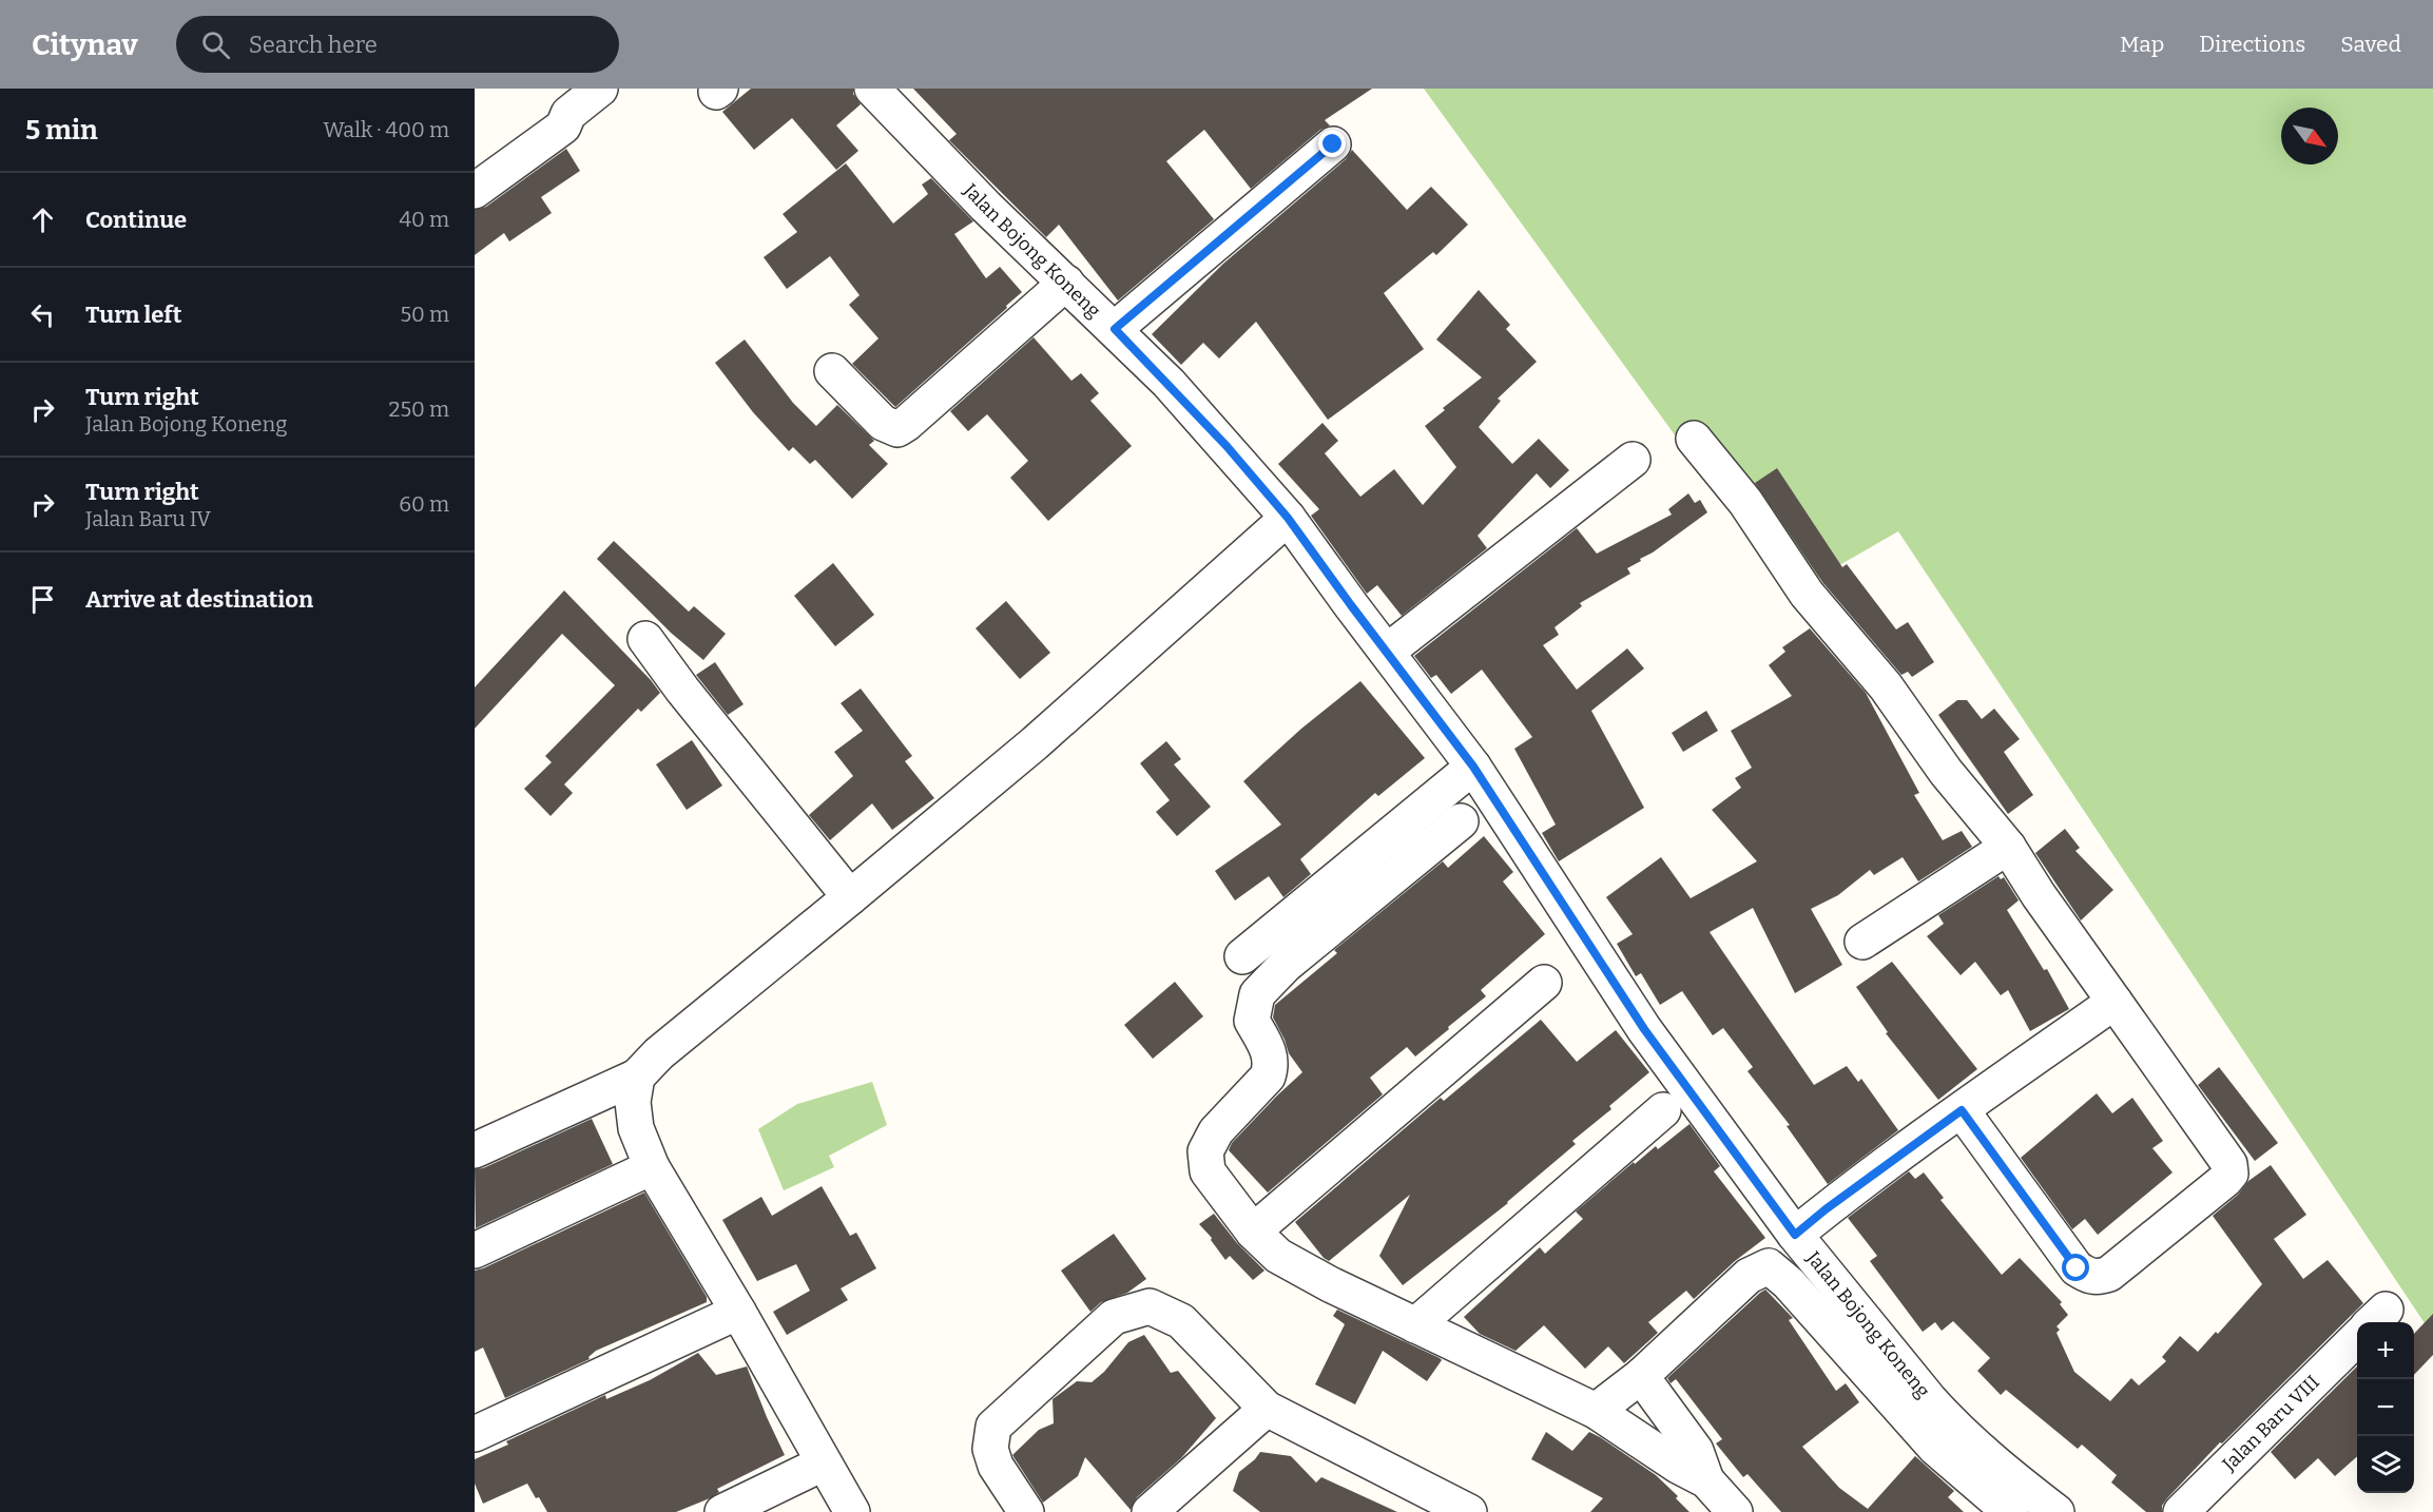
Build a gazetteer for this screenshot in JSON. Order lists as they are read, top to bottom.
{
  "streets": {
    "street": ["Jalan Bojong Koneng", "Jalan Baru VIII"]
  },
  "north": "bottom right",
  "page": {
    "header": "Citynav",
    "search": "Search here",
    "nav": ["Map", "Directions", "Saved"],
    "heading": ["5 min", "Walk · 400 m"],
    "list": [
      ["Continue", "40 m"],
      ["Turn left", "50 m"],
      ["Turn right", "Jalan Bojong Koneng", "250 m"],
      ["Turn right", "Jalan Baru IV", "60 m"],
      "Arrive at destination"
    ],
    "map_buttons": ["+", "−"]
  }
}
